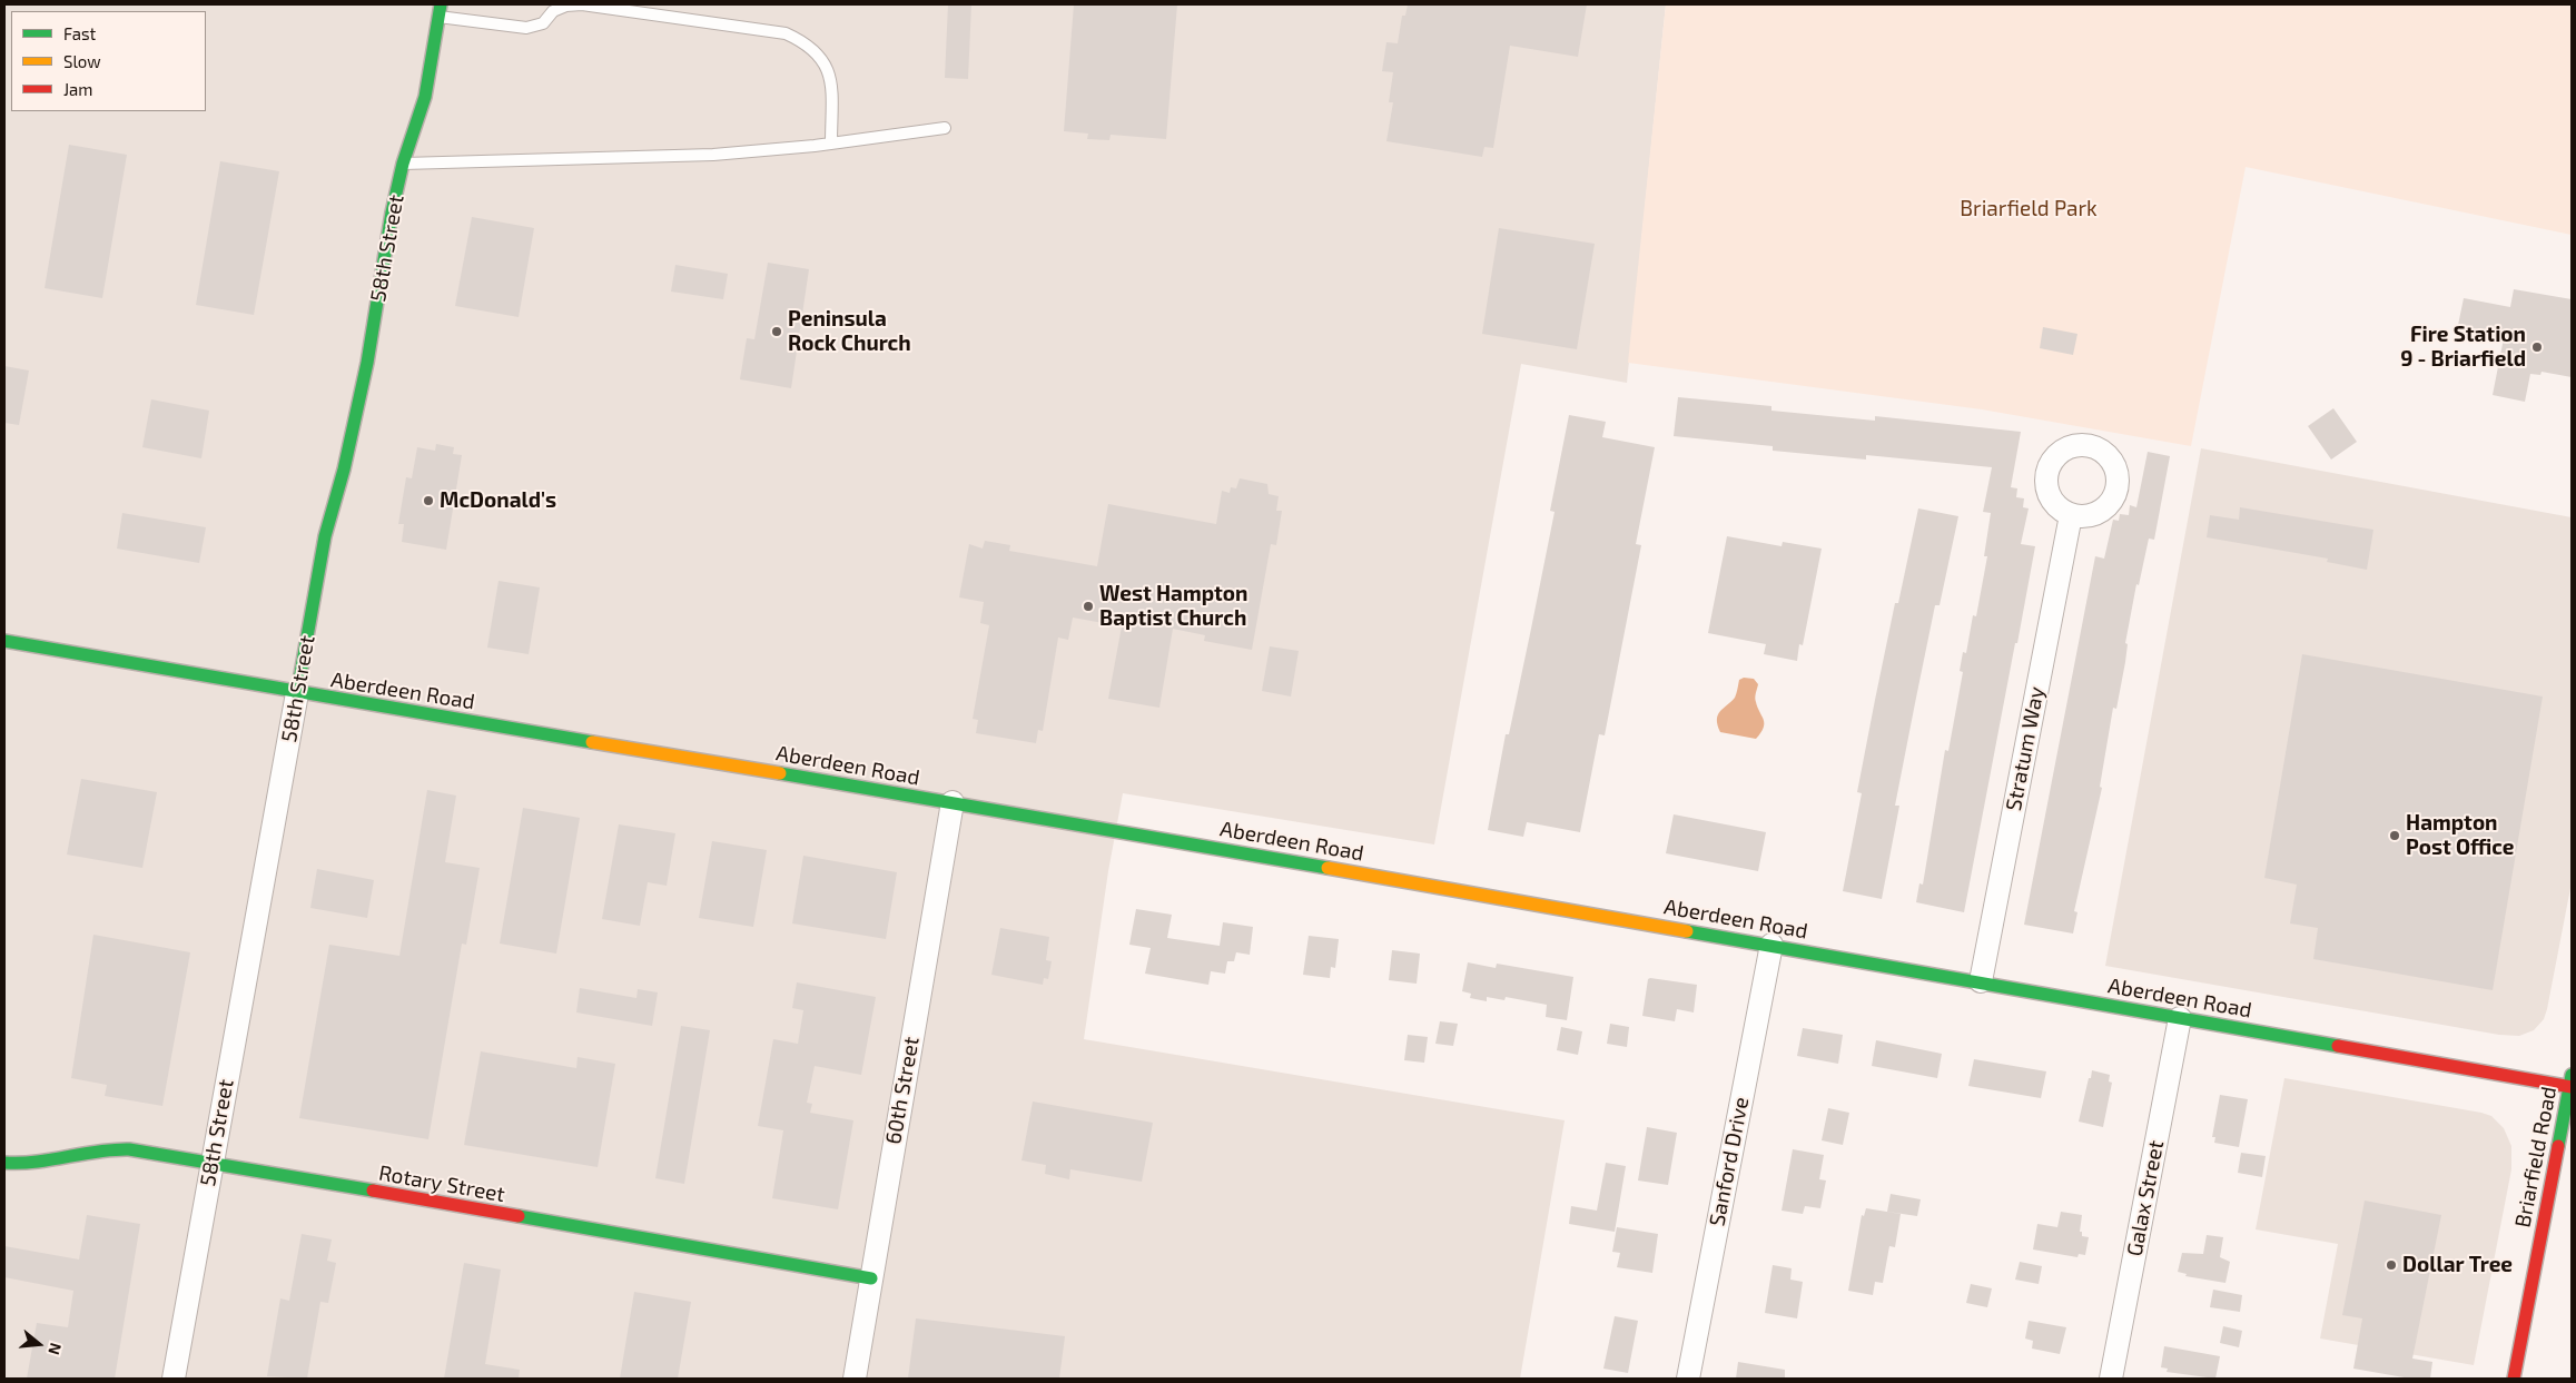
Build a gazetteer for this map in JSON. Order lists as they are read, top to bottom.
{
  "streets": {
    "main road": [
      "58th Street",
      "Aberdeen Road",
      "Briarfield Road",
      "Rotary Street"
    ],
    "street": [
      "Stratum Way",
      "60th Street",
      "Sanford Drive",
      "Galax Street"
    ]
  },
  "crossings": [
    ["58th Street", "Aberdeen Road"],
    ["58th Street", "Rotary Street"],
    ["Aberdeen Road", "Stratum Way"],
    ["Aberdeen Road", "60th Street"],
    ["Aberdeen Road", "Briarfield Road"],
    ["Aberdeen Road", "Sanford Drive"],
    ["Aberdeen Road", "Galax Street"],
    ["60th Street", "Rotary Street"]
  ],
  "parks": ["Briarfield Park"],
  "places": [
    "Peninsula Rock Church",
    "Fire Station 9 - Briarfield",
    "McDonald's",
    "West Hampton Baptist Church",
    "Hampton Post Office",
    "Dollar Tree"
  ],
  "legend": ["Fast", "Slow", "Jam"],
  "north": "right"
}
